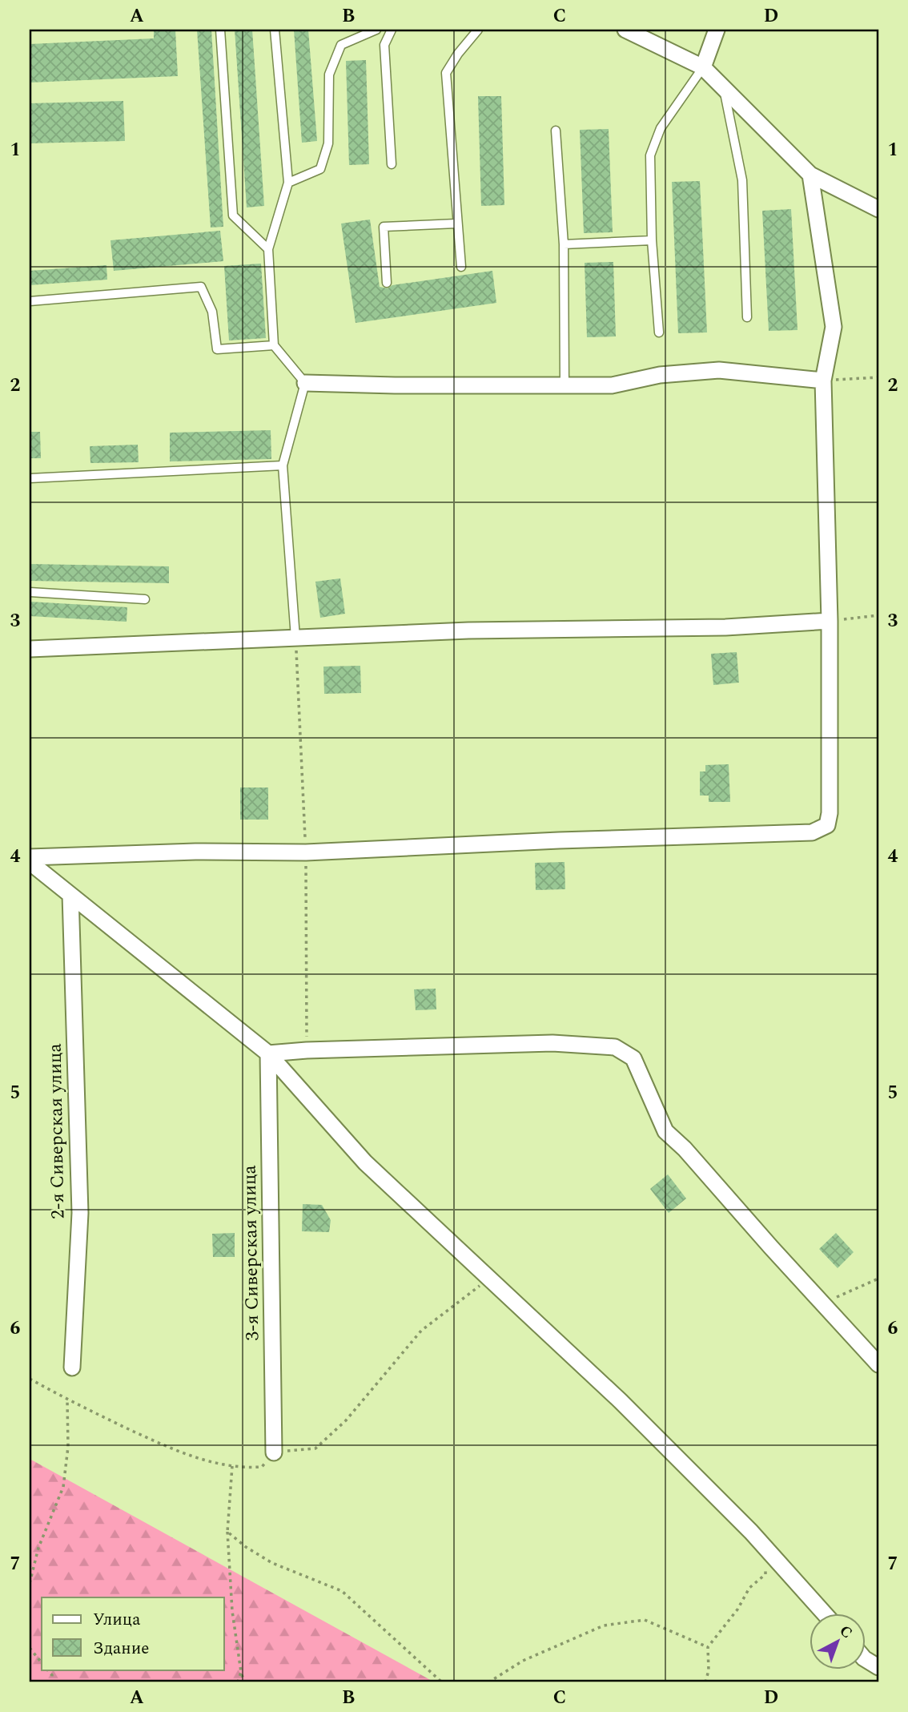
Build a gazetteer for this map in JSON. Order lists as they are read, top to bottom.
{
  "streets": {
    "street": ["2-я Сиверская улица", "3-я Сиверская улица"]
  },
  "legend": ["Улица", "Здание"],
  "north": "top right",
  "grid": {
    "columns": [
      "A",
      "B",
      "C",
      "D"
    ],
    "rows": [
      "1",
      "2",
      "3",
      "4",
      "5",
      "6",
      "7"
    ]
  }
}
